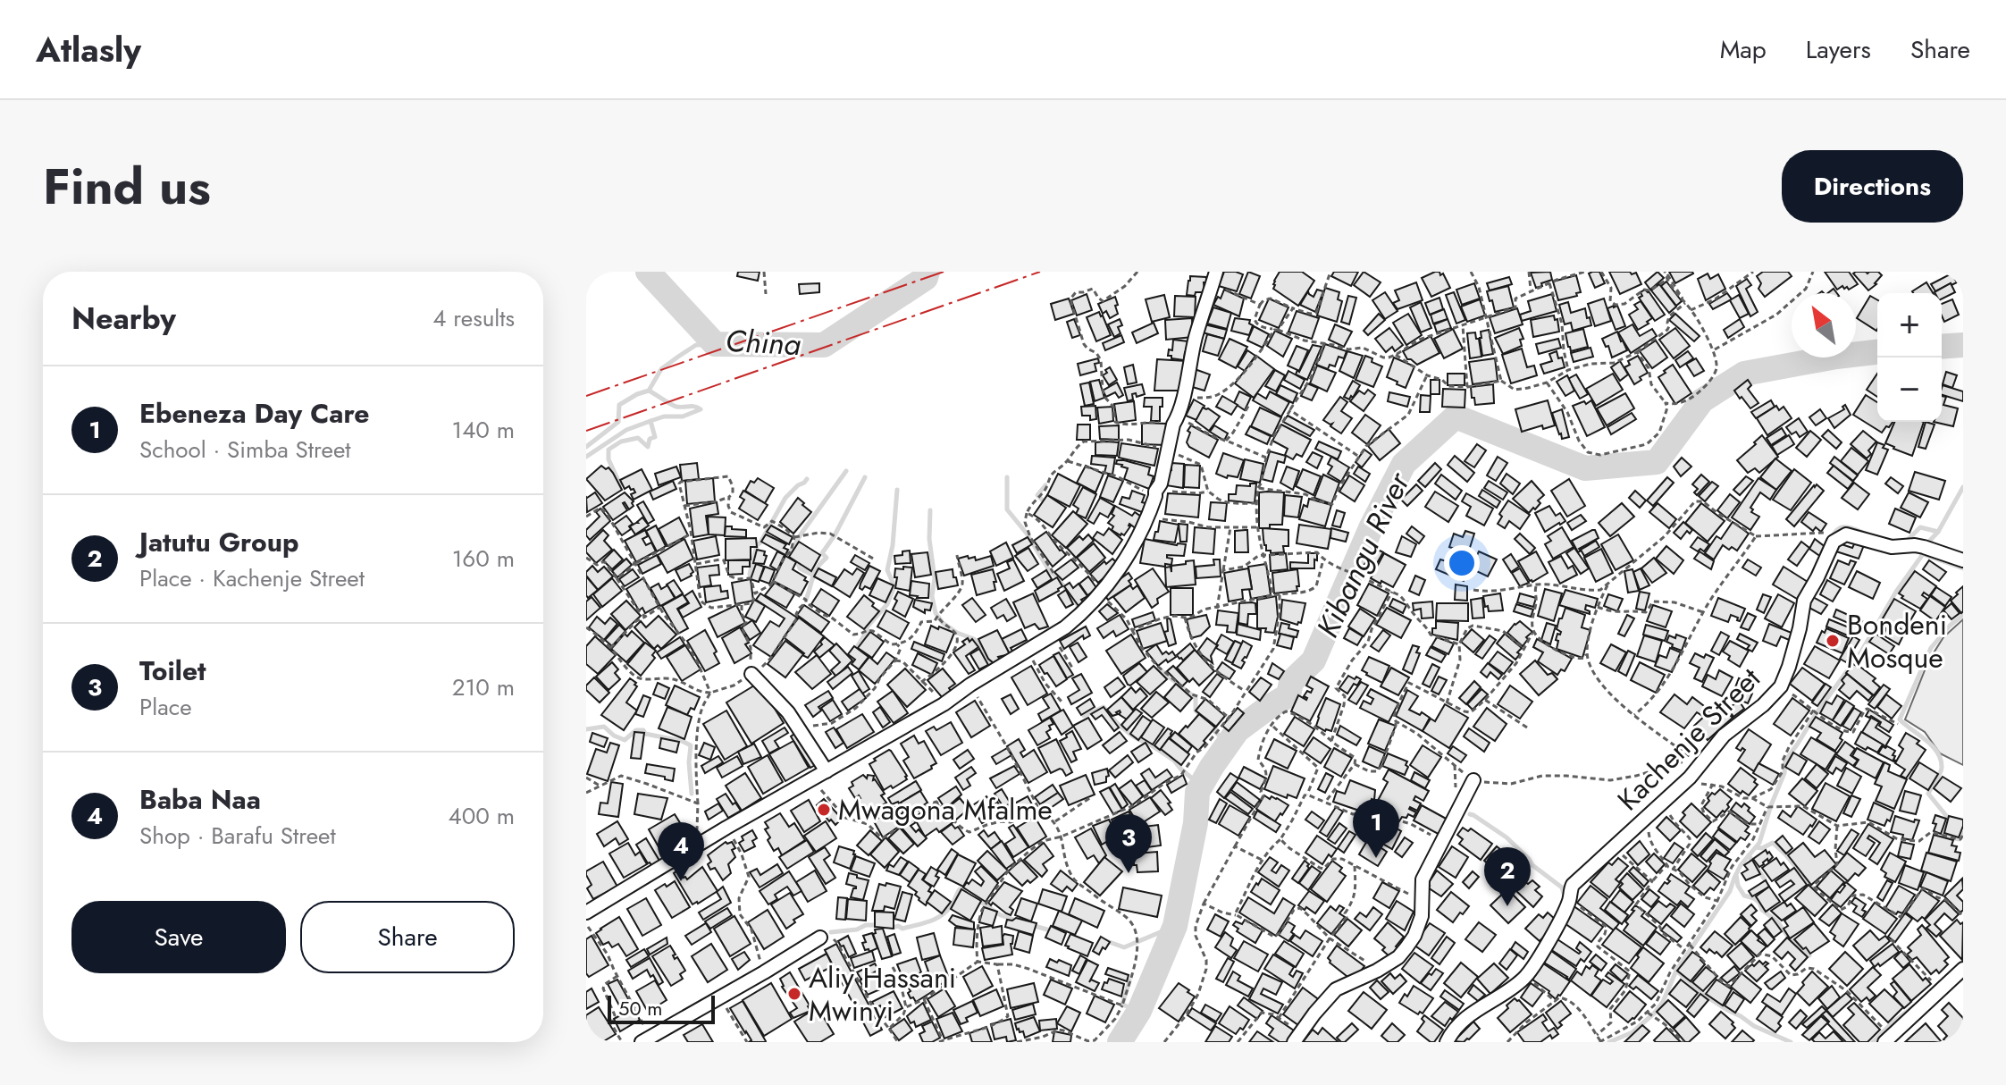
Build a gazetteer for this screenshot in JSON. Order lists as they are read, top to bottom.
{
  "streets": {
    "street": ["Kachenje Street"]
  },
  "water": ["China", "Kibangu River"],
  "places": ["Bondeni Mosque", "Mwagona Mfalme", "Aliy Hassani Mwinyi"],
  "scale_bar": "50 m",
  "north": "top left",
  "page": {
    "header": "Atlasly",
    "nav": ["Map", "Layers", "Share"],
    "title": "Find us",
    "buttons": [
      "Directions",
      ["Save", "Share"]
    ],
    "heading": ["Nearby", "4 results"],
    "map_buttons": ["+", "−"],
    "list": [
      {
        "mark": "1",
        "name": "Ebeneza Day Care",
        "note": "School · Simba Street",
        "value": "140 m"
      },
      {
        "mark": "2",
        "name": "Jatutu Group",
        "note": "Place · Kachenje Street",
        "value": "160 m"
      },
      {
        "mark": "3",
        "name": "Toilet",
        "note": "Place",
        "value": "210 m"
      },
      {
        "mark": "4",
        "name": "Baba Naa",
        "note": "Shop · Barafu Street",
        "value": "400 m"
      }
    ],
    "pins": [
      "1",
      "3",
      "4",
      "2"
    ],
    "scale": "50 m"
  }
}
